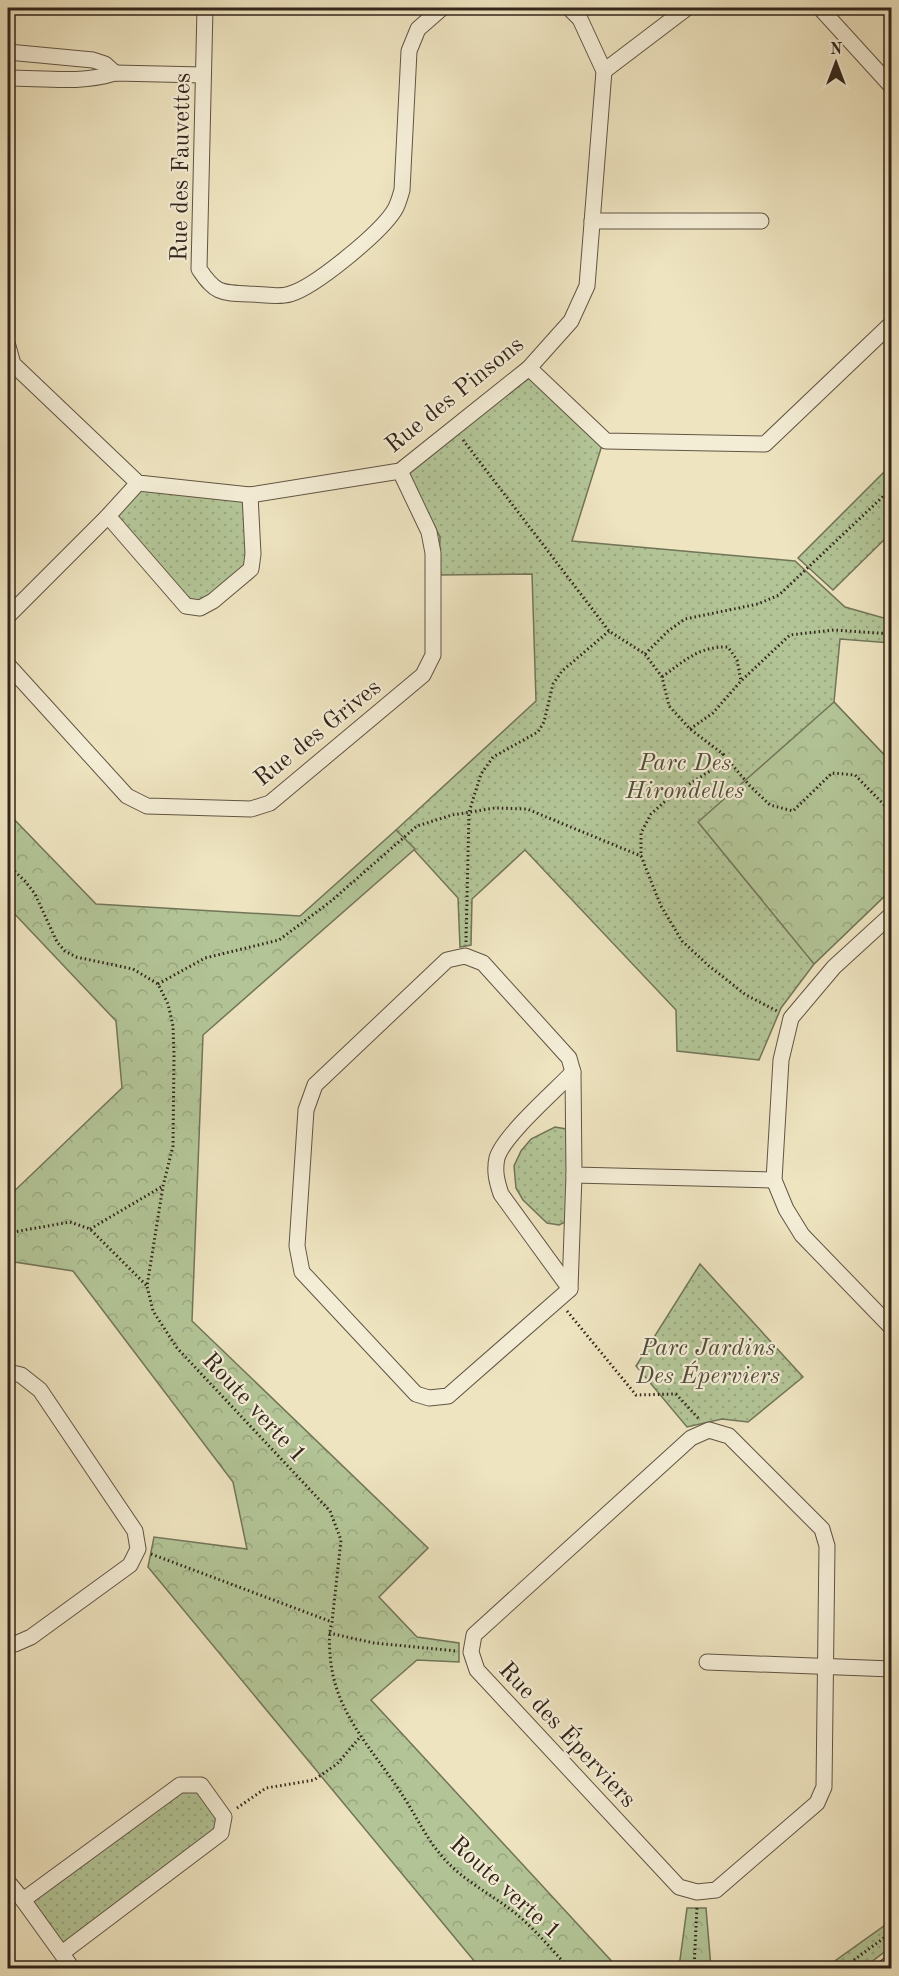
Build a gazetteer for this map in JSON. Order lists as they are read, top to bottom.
{
  "streets": {
    "street": [
      "Rue des Fauvettes",
      "Rue des Pinsons",
      "Rue des Grives",
      "Rue des Éperviers"
    ],
    "path": ["Route verte 1"]
  },
  "crossings": [
    ["Rue des Pinsons", "Rue des Grives"]
  ],
  "parks": ["Parc Des Hirondelles", "Parc Jardins Des Éperviers"],
  "north": "top"
}
